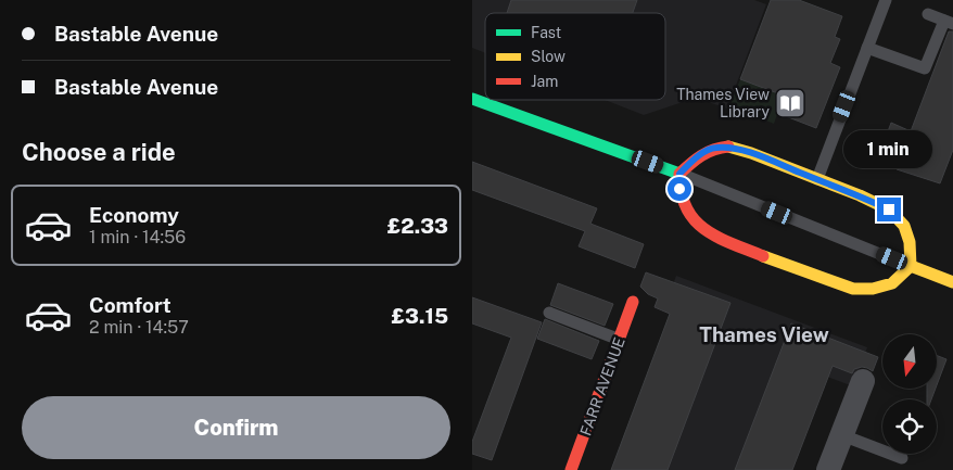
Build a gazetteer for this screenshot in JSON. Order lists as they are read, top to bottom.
{
  "streets": {
    "street": ["FARR AVENUE"]
  },
  "districts": ["Thames View"],
  "places": {
    "library": ["Thames View Library"]
  },
  "legend": ["Fast", "Slow", "Jam"],
  "north": "bottom",
  "page": {
    "banner": ["Bastable Avenue", "Bastable Avenue"],
    "heading": "Choose a ride",
    "bubble": "1 min",
    "list": [
      {
        "name": "Economy",
        "note": "1 min · 14:56",
        "value": "£2.33"
      },
      {
        "name": "Comfort",
        "note": "2 min · 14:57",
        "value": "£3.15"
      }
    ],
    "buttons": "Confirm"
  }
}
